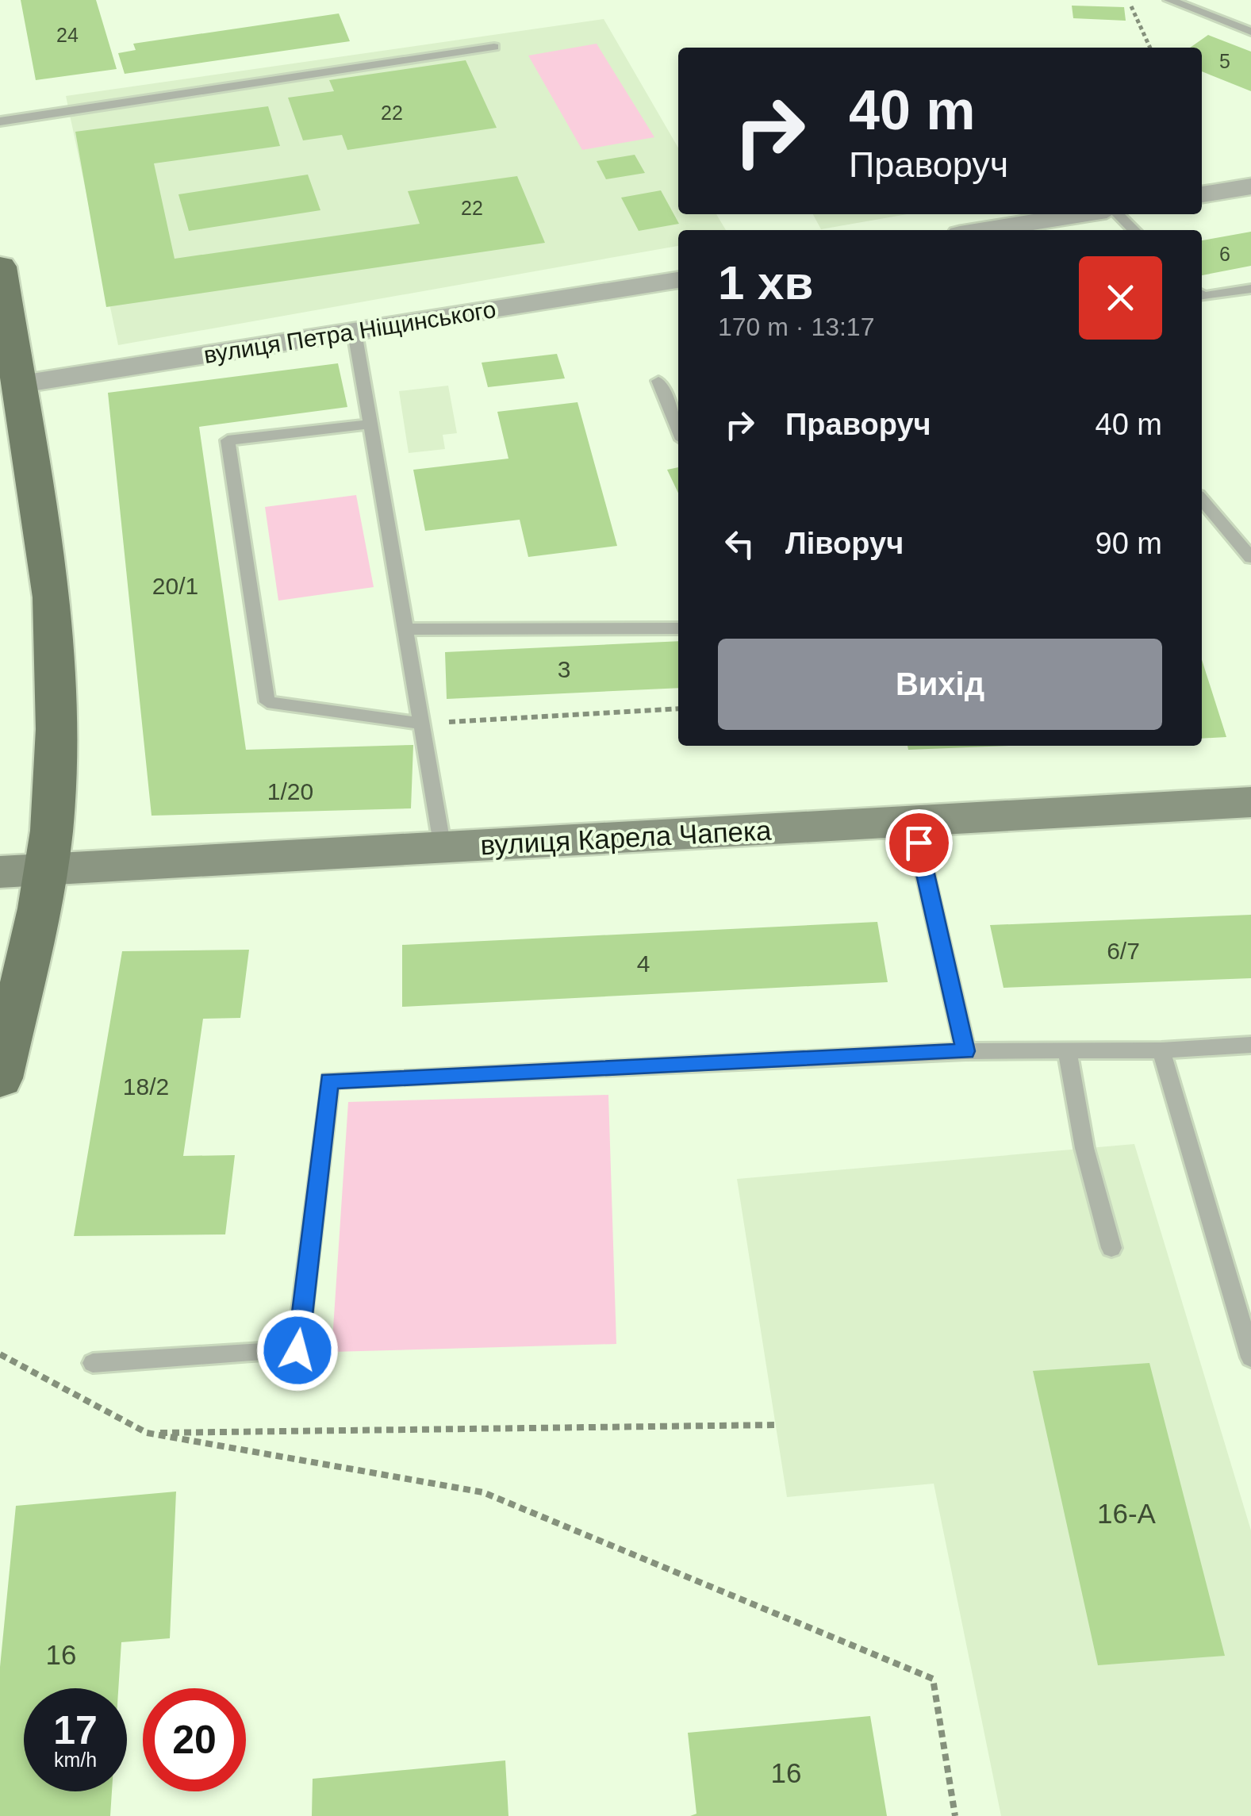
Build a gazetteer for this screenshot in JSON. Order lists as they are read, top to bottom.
{
  "streets": {
    "street": ["вулиця Петра Ніщинського", "вулиця Карела Чапека"]
  },
  "house_numbers": [
    "24",
    "5",
    "22",
    "22",
    "6",
    "20/1",
    "3",
    "1/20",
    "6/7",
    "4",
    "18/2",
    "16-А",
    "16",
    "16"
  ],
  "page": {
    "turn": ["40 m", "Праворуч"],
    "heading": ["1 хв", "170 m · 13:17"],
    "list": [
      {
        "name": "Праворуч",
        "value": "40 m"
      },
      {
        "name": "Ліворуч",
        "value": "90 m"
      }
    ],
    "buttons": "Вихід",
    "speed": "17 km/h",
    "limit": "20"
  }
}
